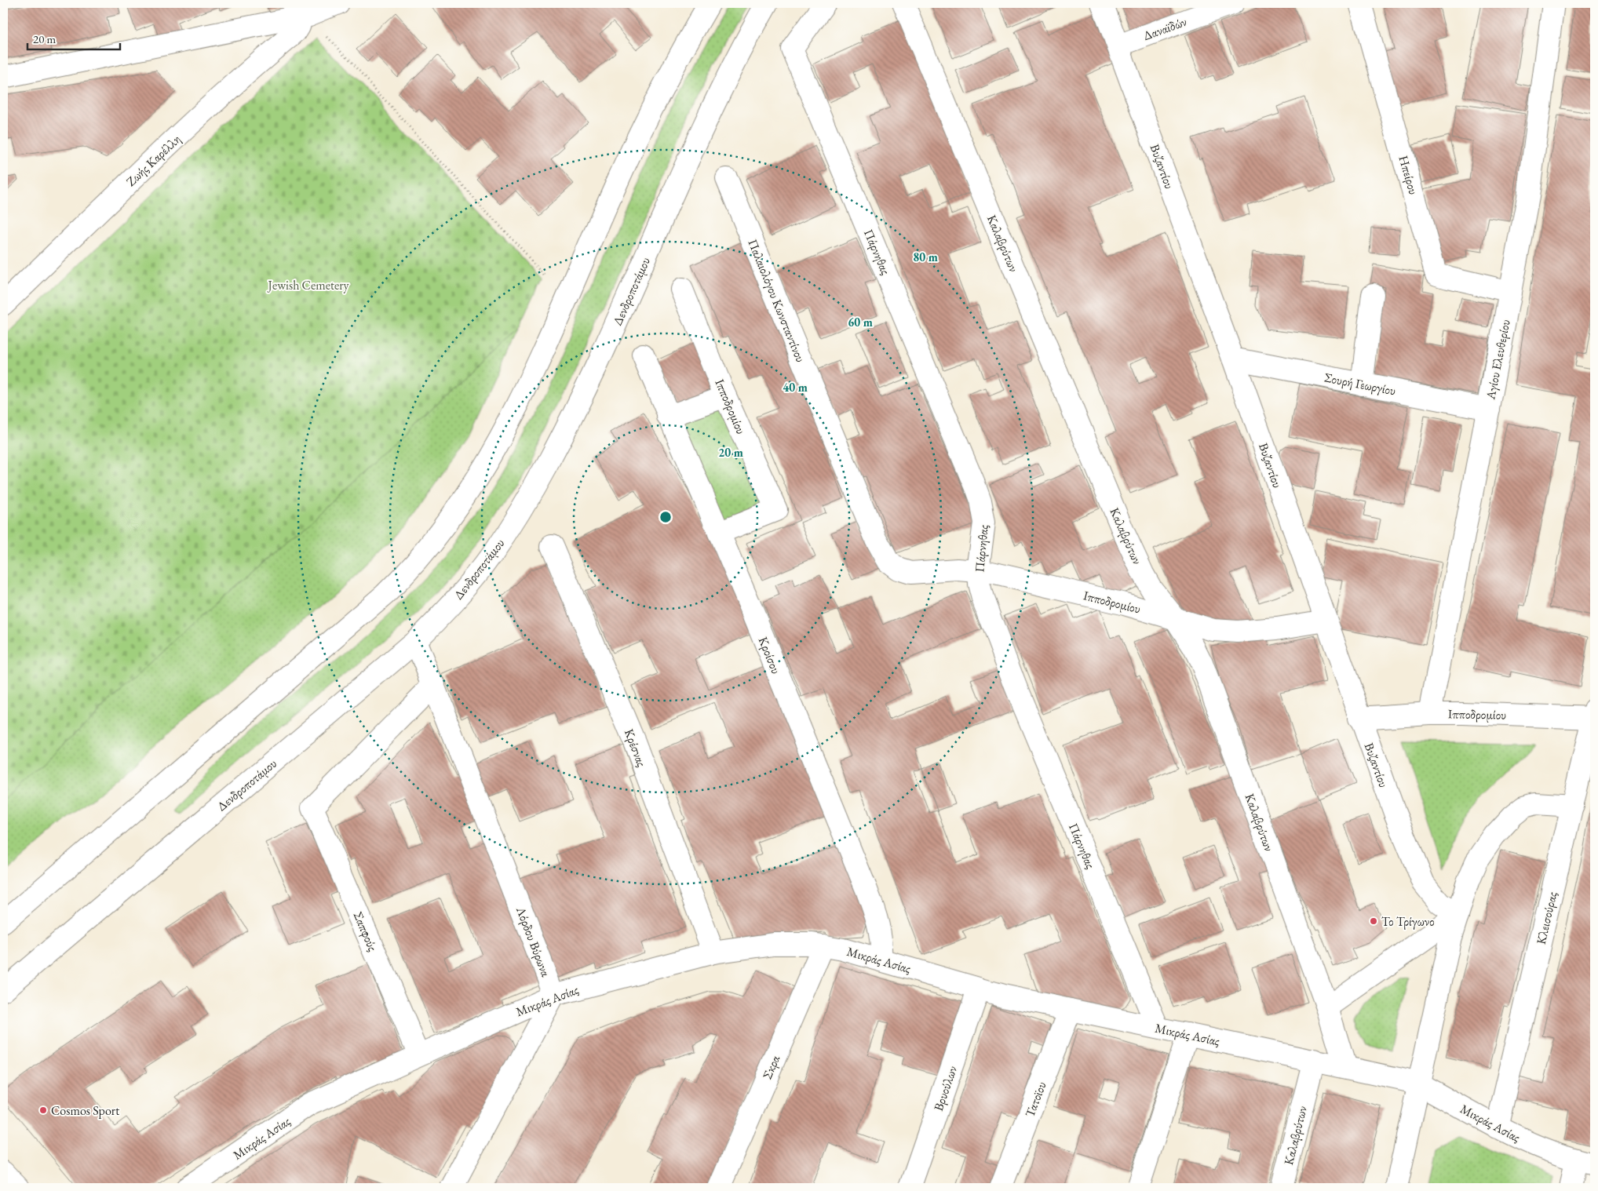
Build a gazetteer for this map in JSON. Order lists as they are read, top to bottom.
{
  "streets": {
    "street": [
      "Δαναϊδών",
      "Ζωής Καρέλλη",
      "Βυζαντίου",
      "Ηπείρου",
      "Καλαβρύτων",
      "Πάρνηθας",
      "Δενδροποτάμου",
      "Παλαιολόγου Κωνσταντίνου",
      "Αγίου Ελευθερίου",
      "Σουρή Γεωργίου",
      "Ιπποδρομίου",
      "Κροίσου",
      "Κρέσνας",
      "Κλεισούρας",
      "Σαπφούς",
      "Λόρδου Βύρωνα",
      "Μικράς Ασίας",
      "Σκρα",
      "Βρυούλων",
      "Τατοϊου"
    ]
  },
  "crossings": [
    ["Δαναϊδών", "Βυζαντίου"],
    ["Βυζαντίου", "Σουρή Γεωργίου"],
    ["Βυζαντίου", "Ιπποδρομίου"],
    ["Ηπείρου", "Αγίου Ελευθερίου"],
    ["Καλαβρύτων", "Ιπποδρομίου"],
    ["Καλαβρύτων", "Μικράς Ασίας"],
    ["Πάρνηθας", "Ιπποδρομίου"],
    ["Πάρνηθας", "Μικράς Ασίας"],
    ["Δενδροποτάμου", "Λόρδου Βύρωνα"],
    ["Παλαιολόγου Κωνσταντίνου", "Ιπποδρομίου"],
    ["Αγίου Ελευθερίου", "Σουρή Γεωργίου"],
    ["Αγίου Ελευθερίου", "Ιπποδρομίου"],
    ["Ιπποδρομίου", "Κροίσου"],
    ["Ιπποδρομίου", "Κλεισούρας"],
    ["Κροίσου", "Μικράς Ασίας"],
    ["Κρέσνας", "Μικράς Ασίας"],
    ["Κλεισούρας", "Μικράς Ασίας"],
    ["Σαπφούς", "Λόρδου Βύρωνα"],
    ["Σαπφούς", "Μικράς Ασίας"],
    ["Λόρδου Βύρωνα", "Μικράς Ασίας"],
    ["Μικράς Ασίας", "Σκρα"],
    ["Μικράς Ασίας", "Βρυούλων"],
    ["Μικράς Ασίας", "Τατοϊου"]
  ],
  "parks": ["Jewish Cemetery"],
  "places": ["Το Τρίγωνο", "Cosmos Sport"],
  "scale_bar": "20 m",
  "rings": [
    "80 m",
    "60 m",
    "40 m",
    "20 m"
  ]
}
